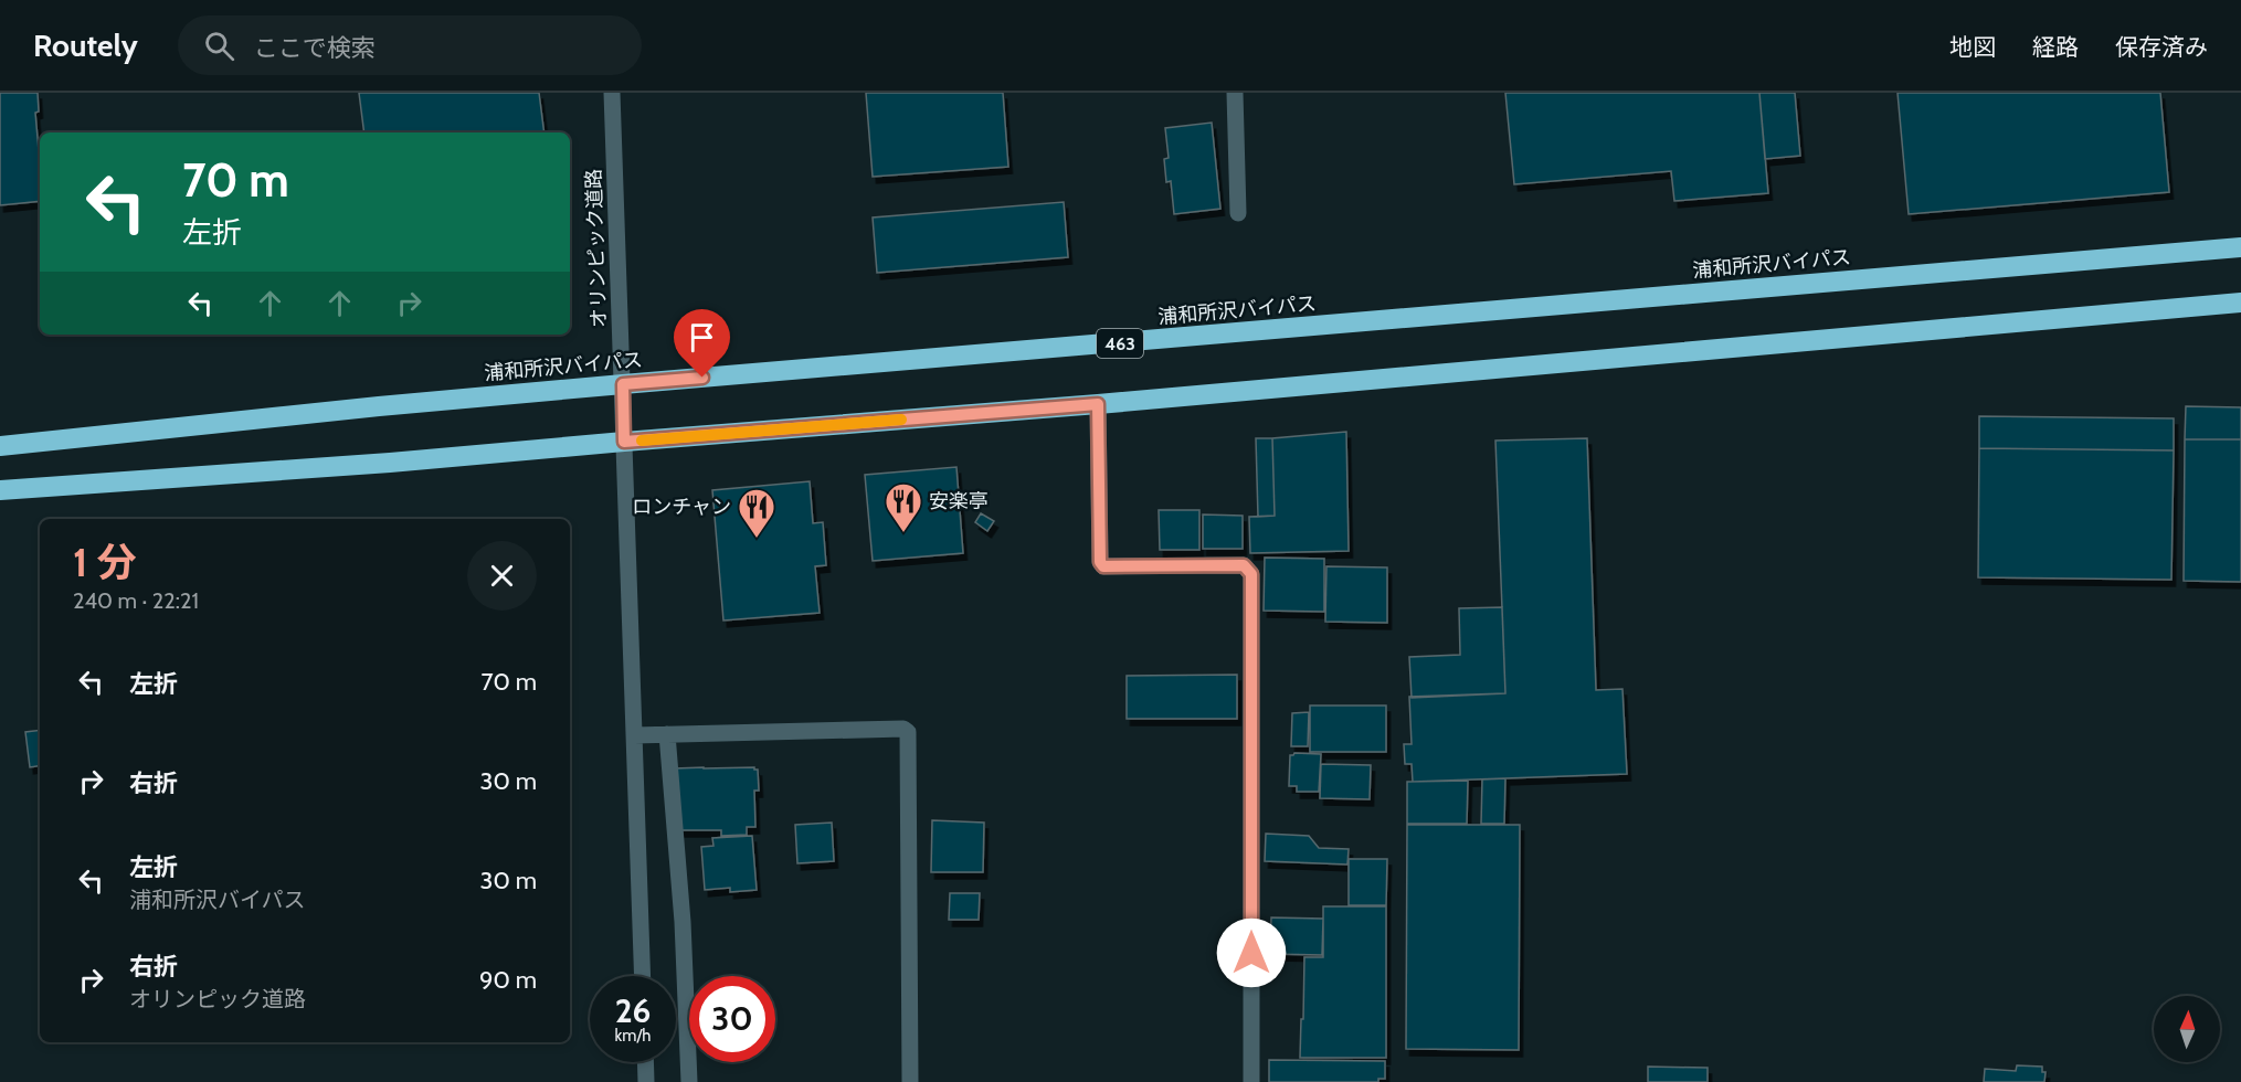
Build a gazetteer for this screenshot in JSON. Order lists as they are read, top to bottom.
{
  "streets": {
    "highway": ["浦和所沢バイパス", "463"],
    "street": ["オリンピック道路"]
  },
  "crossings": [
    ["オリンピック道路", "浦和所沢バイパス"]
  ],
  "places": {
    "restaurant": ["安楽亭", "ロンチャン"]
  },
  "north": "top",
  "page": {
    "header": "Routely",
    "search": "ここで検索",
    "nav": ["地図", "経路", "保存済み"],
    "turn": ["70 m", "左折"],
    "heading": ["1 分", "240 m · 22:21"],
    "list": [
      {
        "name": "左折",
        "value": "70 m"
      },
      {
        "name": "右折",
        "value": "30 m"
      },
      {
        "name": "左折",
        "note": "浦和所沢バイパス",
        "value": "30 m"
      },
      {
        "name": "右折",
        "note": "オリンピック道路",
        "value": "90 m"
      }
    ],
    "speed": "26 km/h",
    "limit": "30"
  }
}
